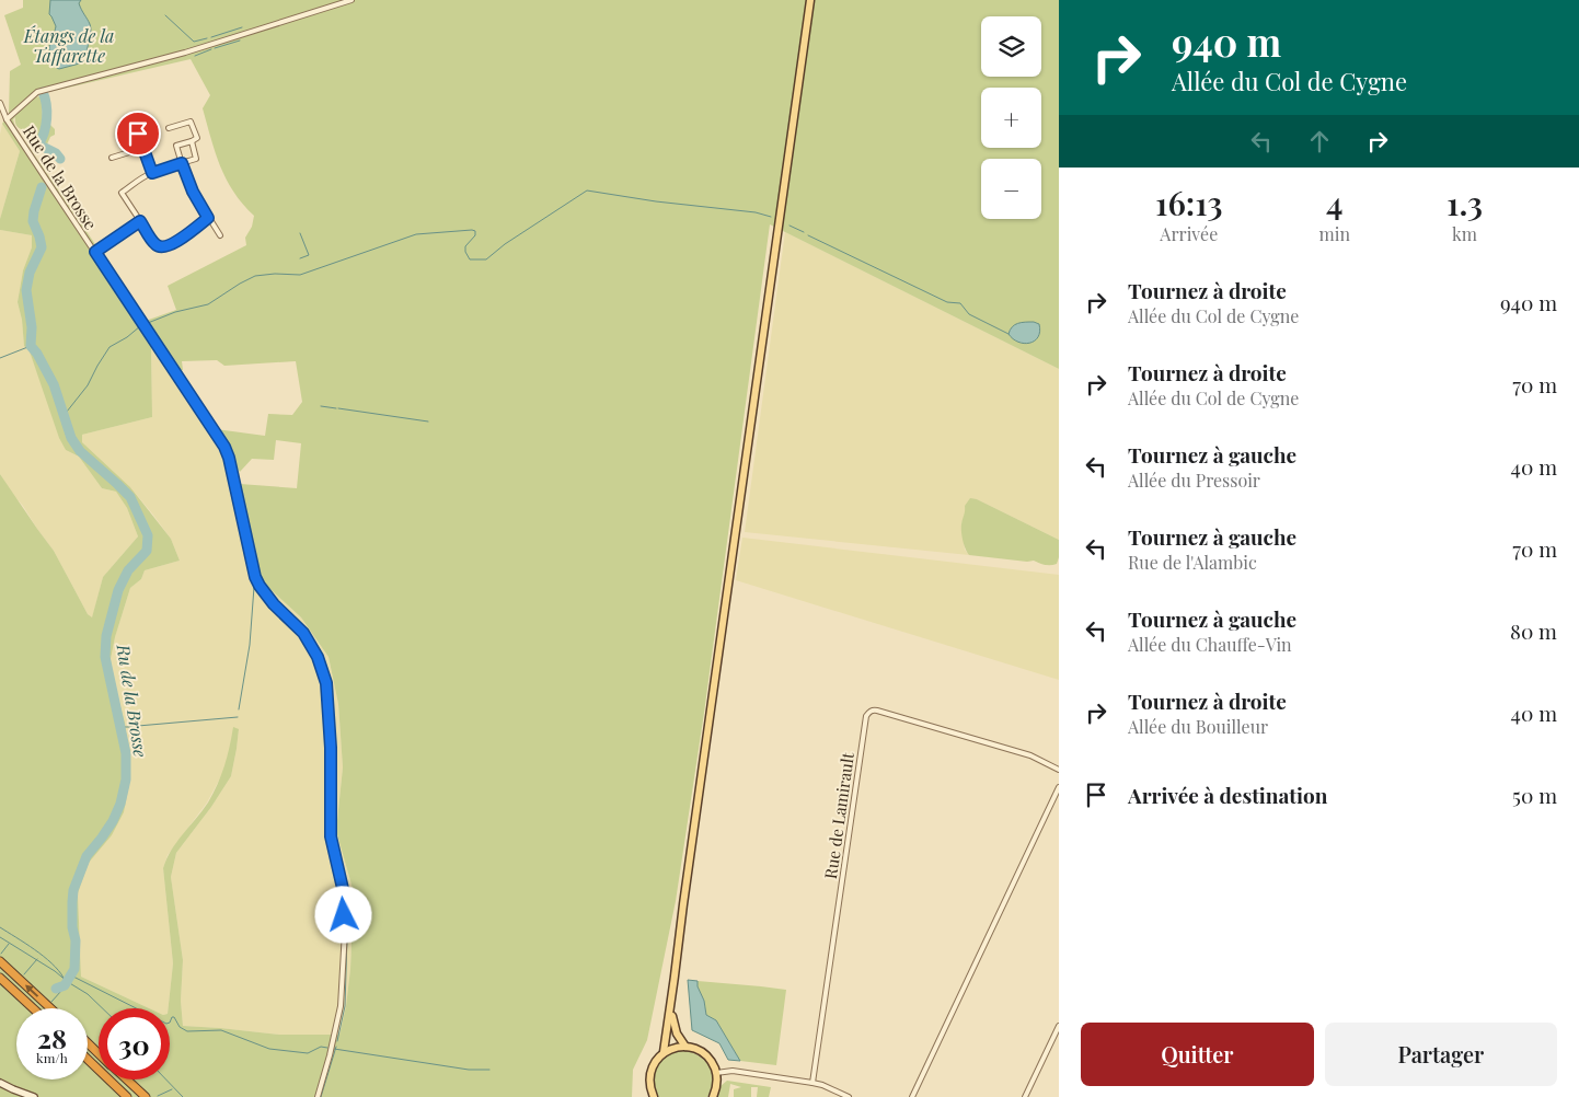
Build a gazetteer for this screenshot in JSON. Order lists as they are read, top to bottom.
{
  "streets": {
    "street": ["Rue de la Brosse", "Rue de Lamirault"]
  },
  "water": ["Étangs de la Taffarette", "Ru de la Brosse"],
  "page": {
    "turn": ["940 m", "Allée du Col de Cygne"],
    "map_buttons": ["+", "−"],
    "eta": [
      "16:13",
      "Arrivée",
      "4",
      "min",
      "1.3",
      "km"
    ],
    "list": [
      {
        "name": "Tournez à droite",
        "note": "Allée du Col de Cygne",
        "value": "940 m"
      },
      {
        "name": "Tournez à droite",
        "note": "Allée du Col de Cygne",
        "value": "70 m"
      },
      {
        "name": "Tournez à gauche",
        "note": "Allée du Pressoir",
        "value": "40 m"
      },
      {
        "name": "Tournez à gauche",
        "note": "Rue de l'Alambic",
        "value": "70 m"
      },
      {
        "name": "Tournez à gauche",
        "note": "Allée du Chauffe-Vin",
        "value": "80 m"
      },
      {
        "name": "Tournez à droite",
        "note": "Allée du Bouilleur",
        "value": "40 m"
      },
      {
        "name": "Arrivée à destination",
        "value": "50 m"
      }
    ],
    "speed": "28 km/h",
    "limit": "30",
    "buttons": ["Quitter", "Partager"]
  }
}
